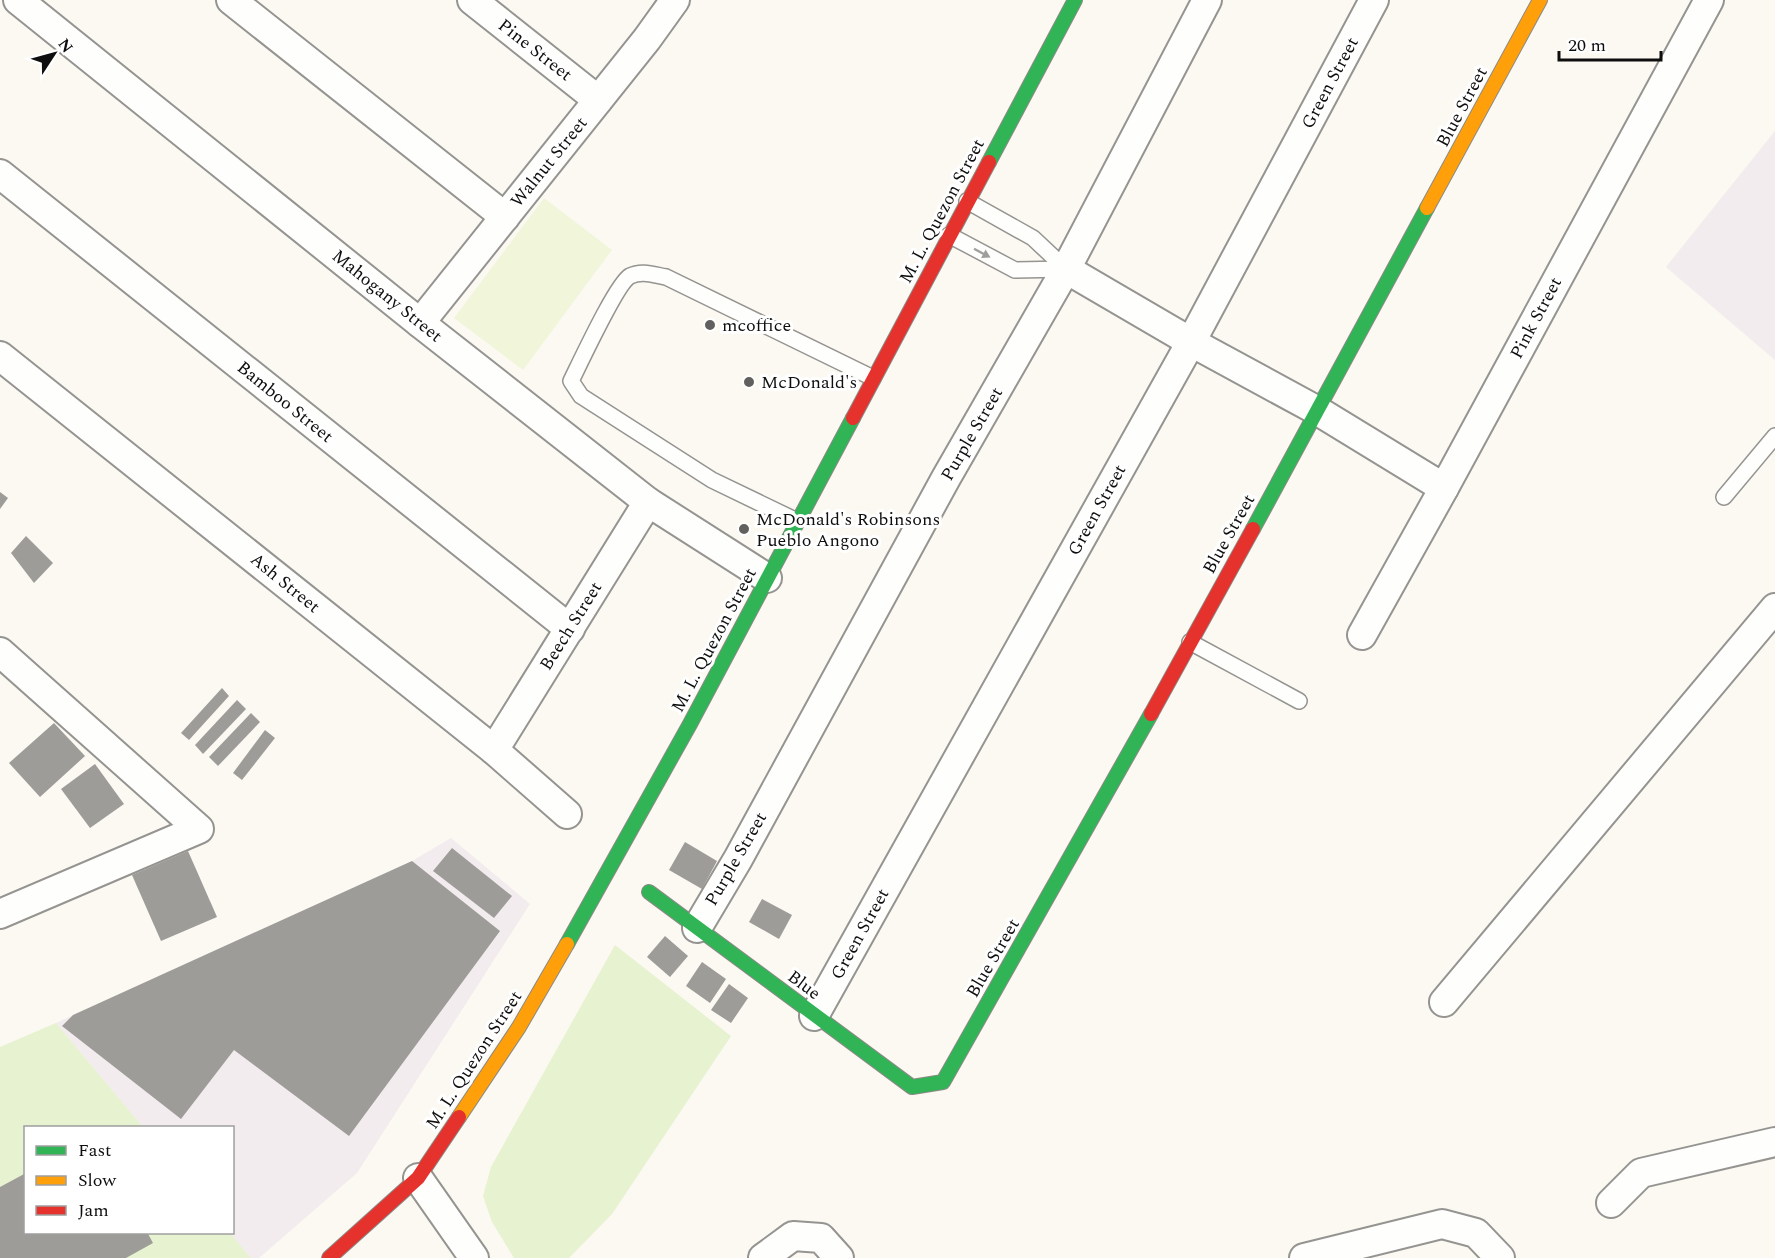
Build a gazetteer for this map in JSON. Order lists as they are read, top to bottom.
{
  "streets": {
    "street": [
      "Pine Street",
      "Green Street",
      "Blue Street",
      "Walnut Street",
      "M. L. Quezon Street",
      "Mahogany Street",
      "Pink Street",
      "Bamboo Street",
      "Purple Street",
      "Ash Street",
      "Beech Street",
      "Blue"
    ]
  },
  "crossings": [
    ["Pine Street", "Walnut Street"],
    ["Green Street", "Blue"],
    ["Blue Street", "Blue"],
    ["Walnut Street", "Mahogany Street"],
    ["M. L. Quezon Street", "Mahogany Street"],
    ["Mahogany Street", "Beech Street"],
    ["Bamboo Street", "Beech Street"],
    ["Purple Street", "Blue"],
    ["Ash Street", "Beech Street"]
  ],
  "places": ["mcoffice", "McDonald's", "McDonald's Robinsons Pueblo Angono"],
  "legend": ["Fast", "Slow", "Jam"],
  "scale_bar": "20 m",
  "north": "top right"
}
